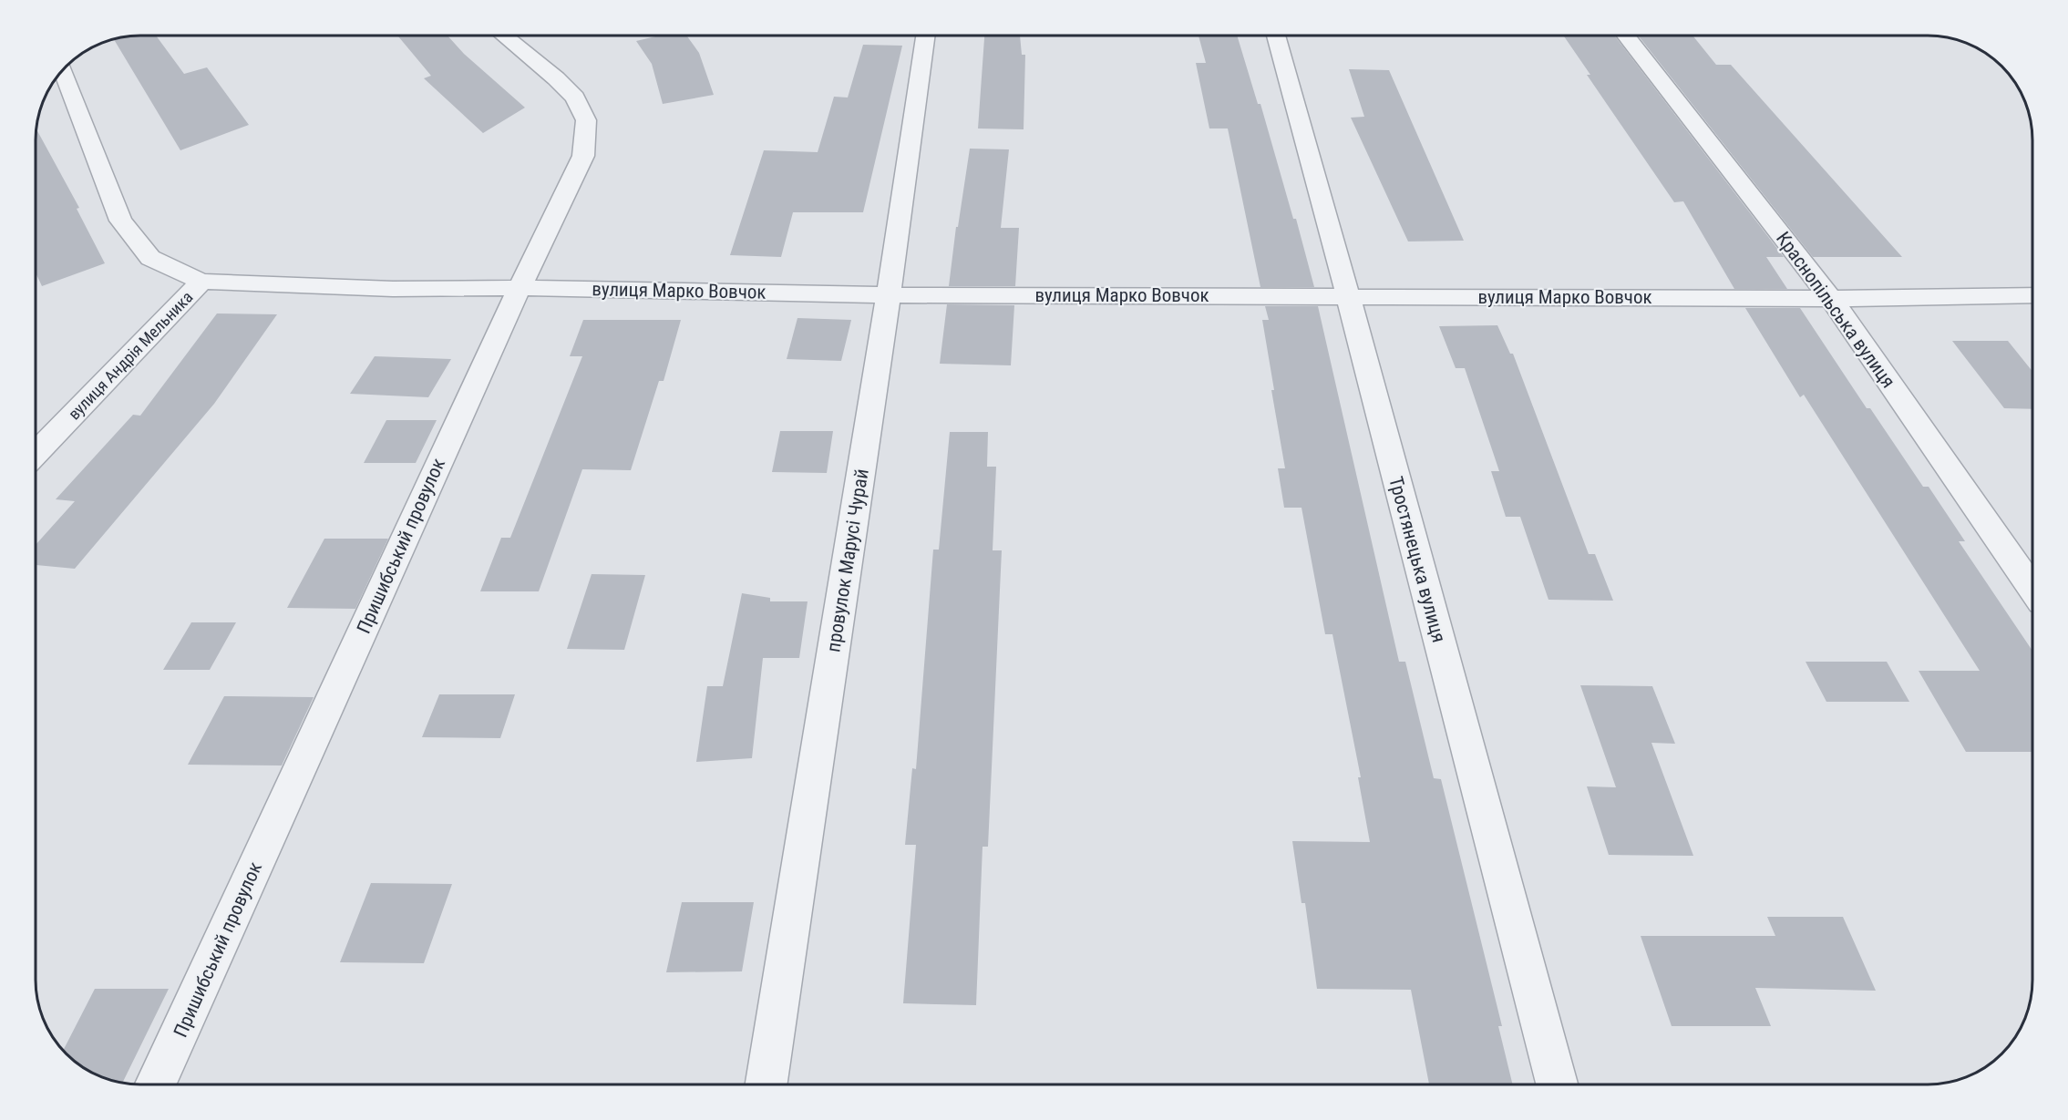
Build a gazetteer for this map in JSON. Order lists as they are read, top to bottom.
{
  "streets": {
    "street": [
      "вулиця Марко Вовчок",
      "Краснопільська вулиця",
      "вулиця Андрія Мельника",
      "Пришибський провулок",
      "Тростянецька вулиця",
      "провулок Марусі Чурай"
    ]
  },
  "crossings": [
    ["вулиця Марко Вовчок", "Краснопільська вулиця"],
    ["вулиця Марко Вовчок", "вулиця Андрія Мельника"],
    ["вулиця Марко Вовчок", "Пришибський провулок"],
    ["вулиця Марко Вовчок", "Тростянецька вулиця"],
    ["вулиця Марко Вовчок", "провулок Марусі Чурай"]
  ]
}
